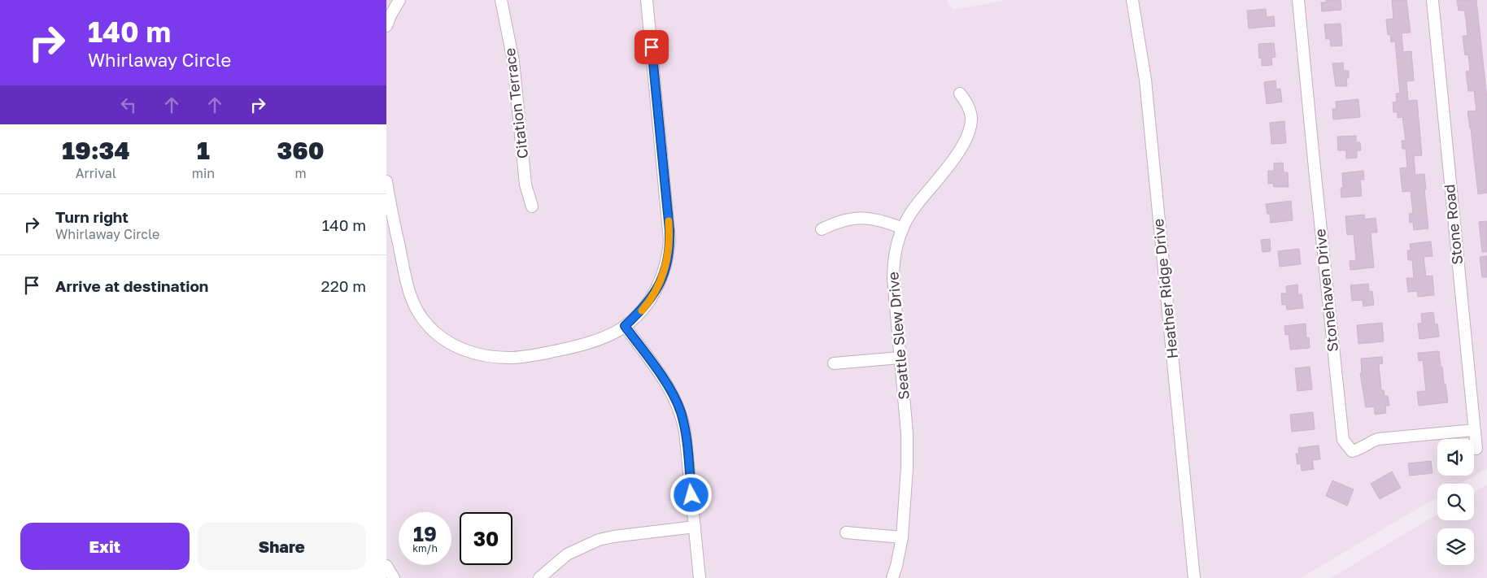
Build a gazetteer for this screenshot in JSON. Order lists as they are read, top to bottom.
{
  "streets": {
    "street": [
      "Citation Terrace",
      "Stone Road",
      "Heather Ridge Drive",
      "Stonehaven Drive",
      "Seattle Slew Drive"
    ]
  },
  "crossings": [
    ["Stone Road", "Stonehaven Drive"]
  ],
  "page": {
    "turn": ["140 m", "Whirlaway Circle"],
    "eta": [
      "19:34",
      "Arrival",
      "1",
      "min",
      "360",
      "m"
    ],
    "list": [
      {
        "name": "Turn right",
        "note": "Whirlaway Circle",
        "value": "140 m"
      },
      {
        "name": "Arrive at destination",
        "value": "220 m"
      }
    ],
    "speed": "19 km/h",
    "limit": "30",
    "buttons": ["Exit", "Share"]
  }
}
